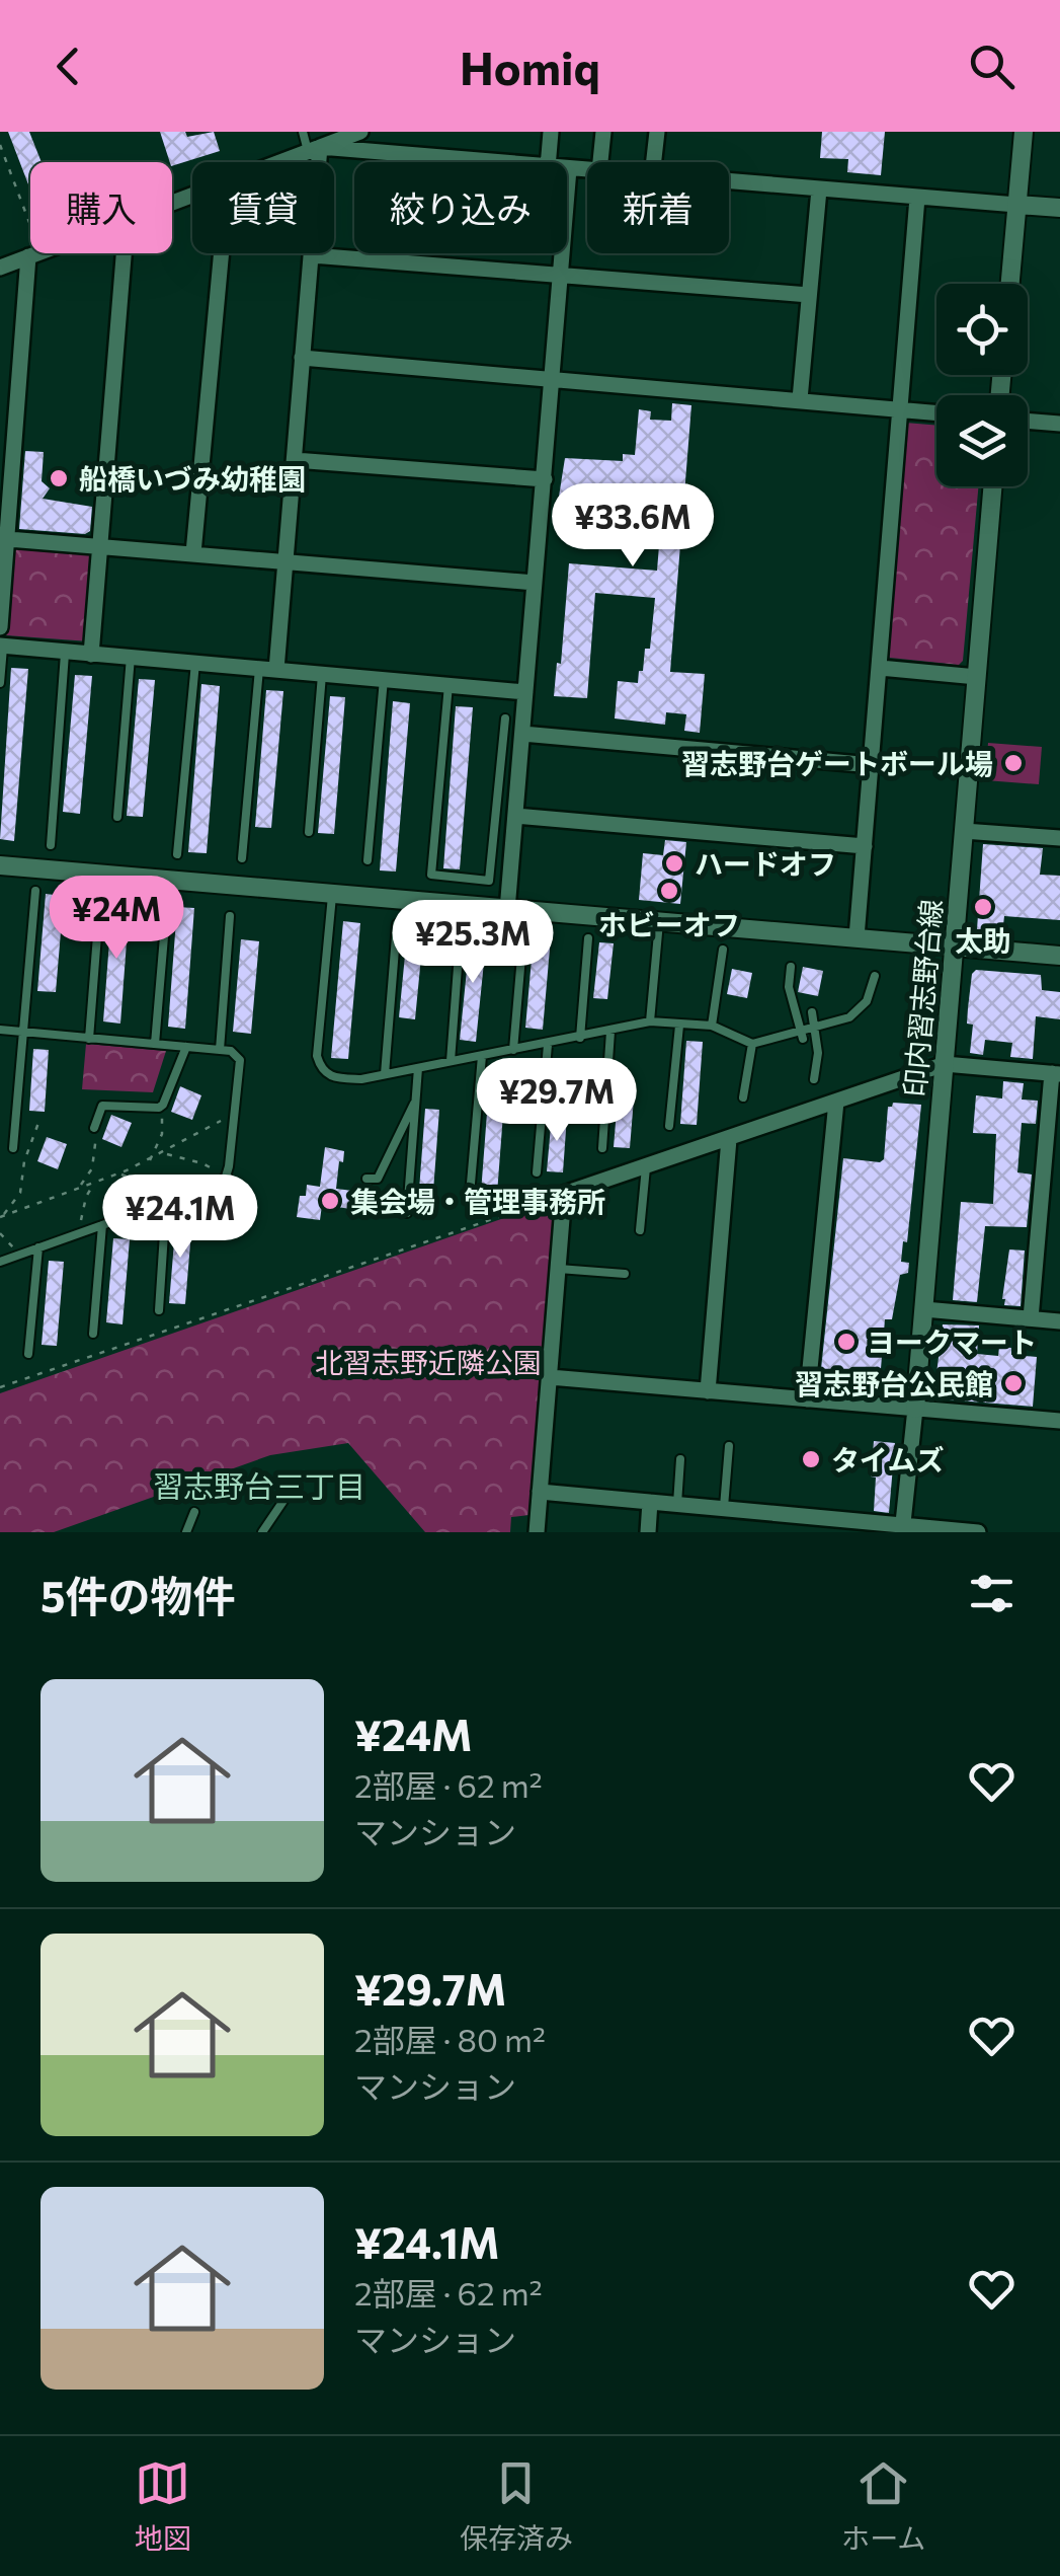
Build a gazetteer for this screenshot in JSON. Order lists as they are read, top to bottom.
{
  "streets": {
    "street": ["印内習志野台線"]
  },
  "districts": ["習志野台三丁目"],
  "parks": ["北習志野近隣公園"],
  "places": [
    "船橋いづみ幼稚園",
    "習志野台ゲートボール場",
    "ハードオフ",
    "ホビーオフ",
    "太助",
    "集会場・管理事務所",
    "ヨークマート",
    "習志野台公民館",
    "タイムズ"
  ],
  "page": {
    "header": "Homiq",
    "chip": [
      "購入",
      "賃貸",
      "絞り込み",
      "新着"
    ],
    "price": [
      "¥33.6M",
      "¥24M",
      "¥25.3M",
      "¥29.7M",
      "¥24.1M"
    ],
    "heading": "5件の物件",
    "list": [
      {
        "name": "¥24M",
        "note": "2部屋 · 62 m² · マンション"
      },
      {
        "name": "¥29.7M",
        "note": "2部屋 · 80 m² · マンション"
      },
      {
        "name": "¥24.1M",
        "note": "2部屋 · 62 m² · マンション"
      }
    ],
    "tabs": ["地図", "保存済み", "ホーム"]
  }
}
